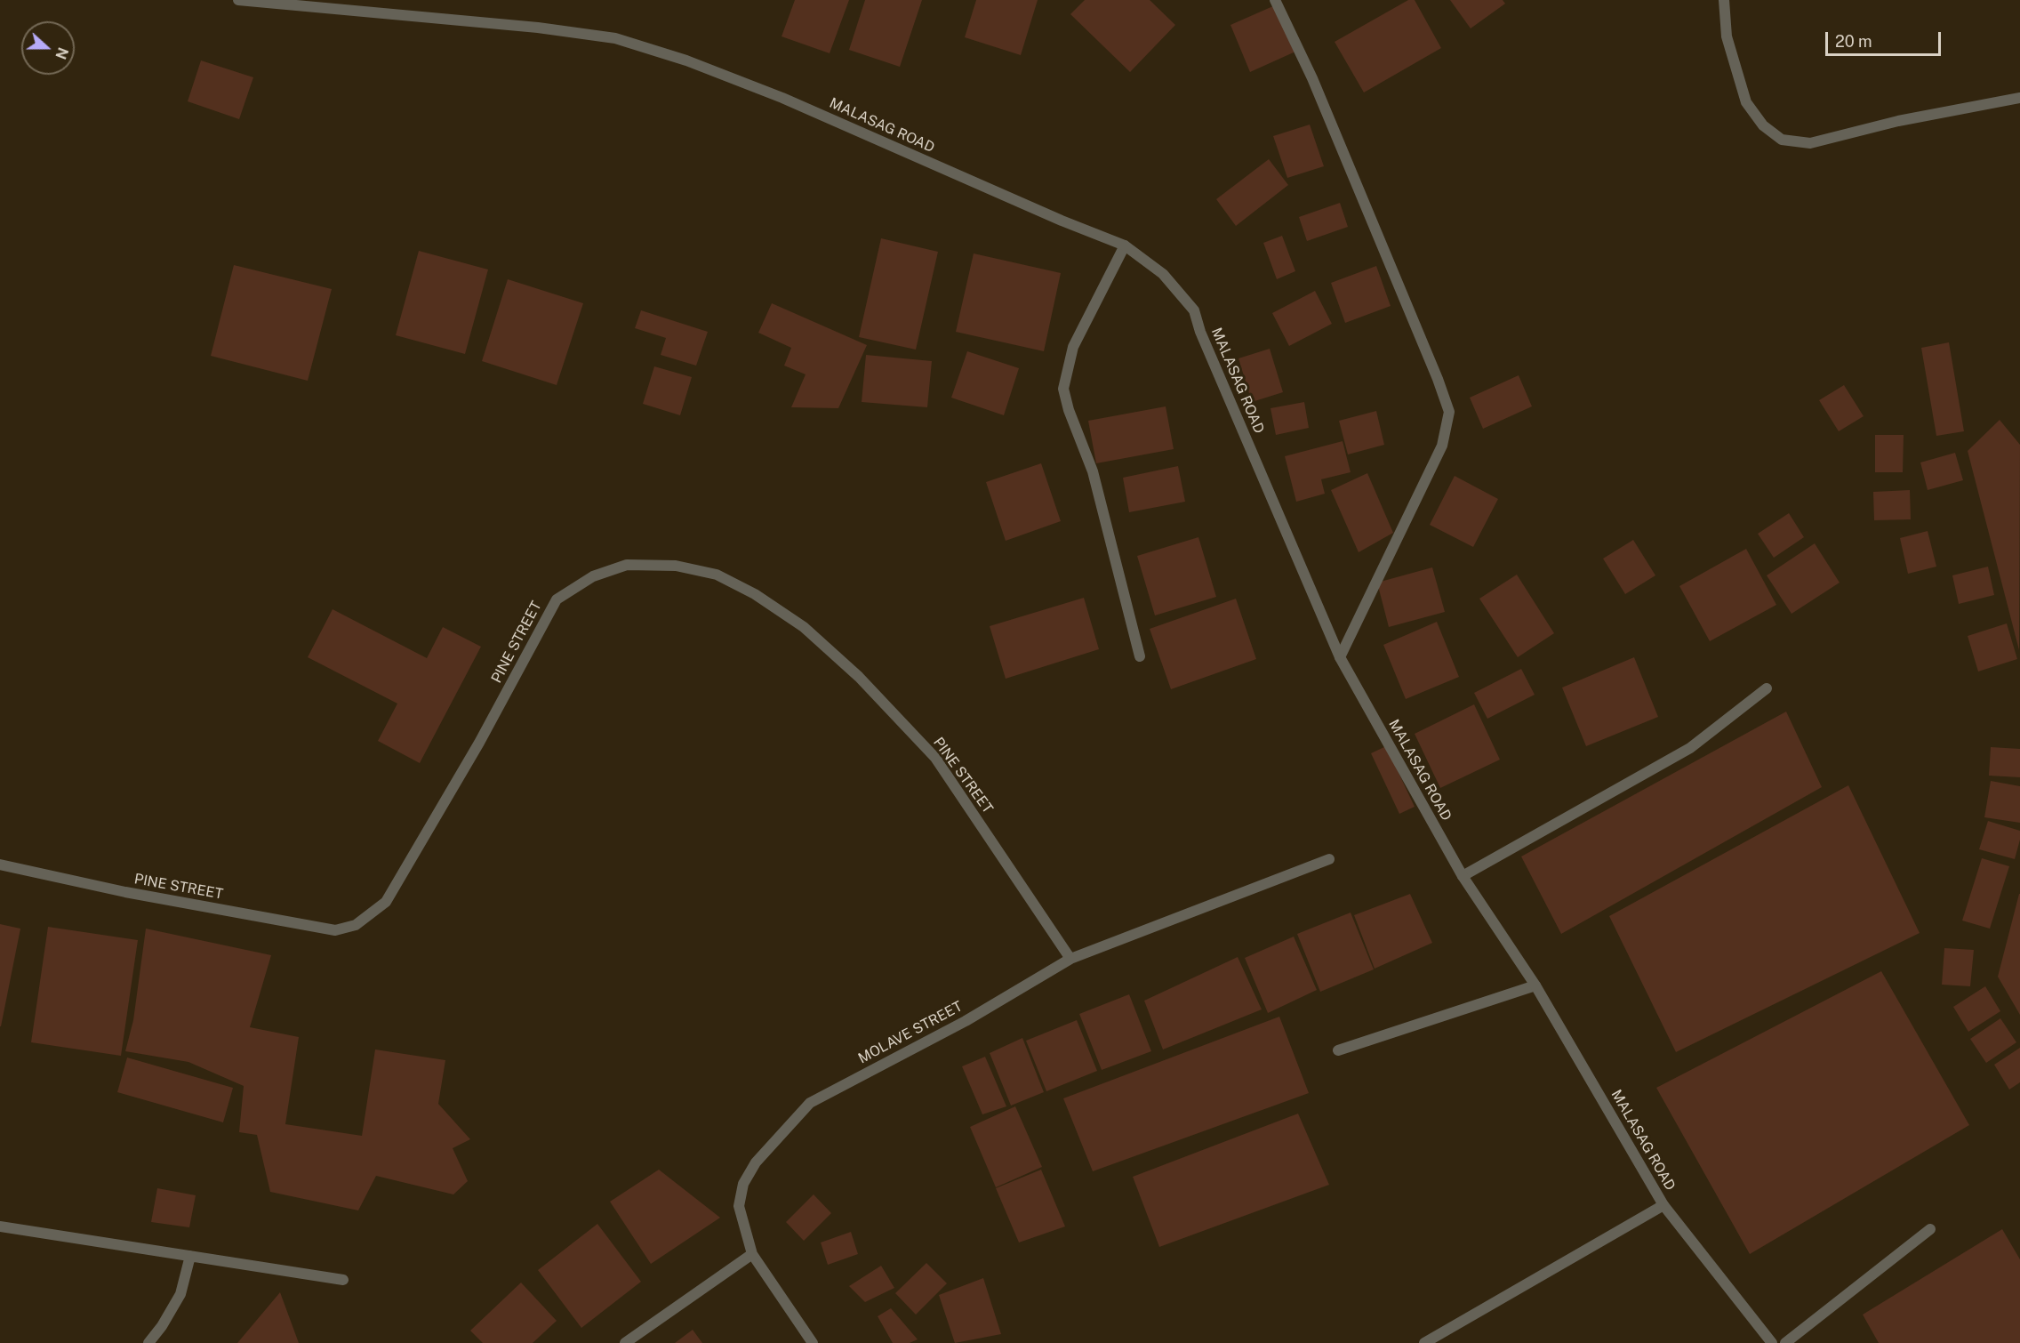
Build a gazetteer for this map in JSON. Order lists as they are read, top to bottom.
{
  "streets": {
    "street": ["MALASAG ROAD", "PINE STREET", "MOLAVE STREET"]
  },
  "crossings": [
    ["PINE STREET", "MOLAVE STREET"]
  ],
  "scale_bar": "20 m",
  "north": "right"
}
